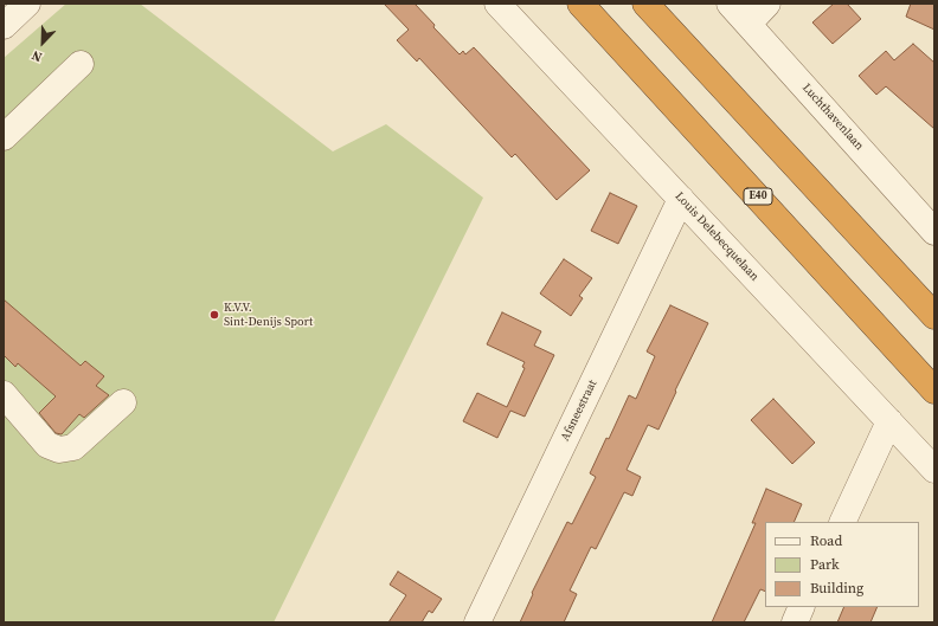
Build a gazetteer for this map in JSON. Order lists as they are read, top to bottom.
{
  "streets": {
    "highway": ["E40"],
    "street": ["Luchthavenlaan", "Louis Delebecquelaan", "Afsneestraat"]
  },
  "crossings": [
    ["Louis Delebecquelaan", "Afsneestraat"]
  ],
  "places": ["K.V.V. Sint-Denijs Sport"],
  "legend": ["Road", "Park", "Building"],
  "north": "bottom left"
}
